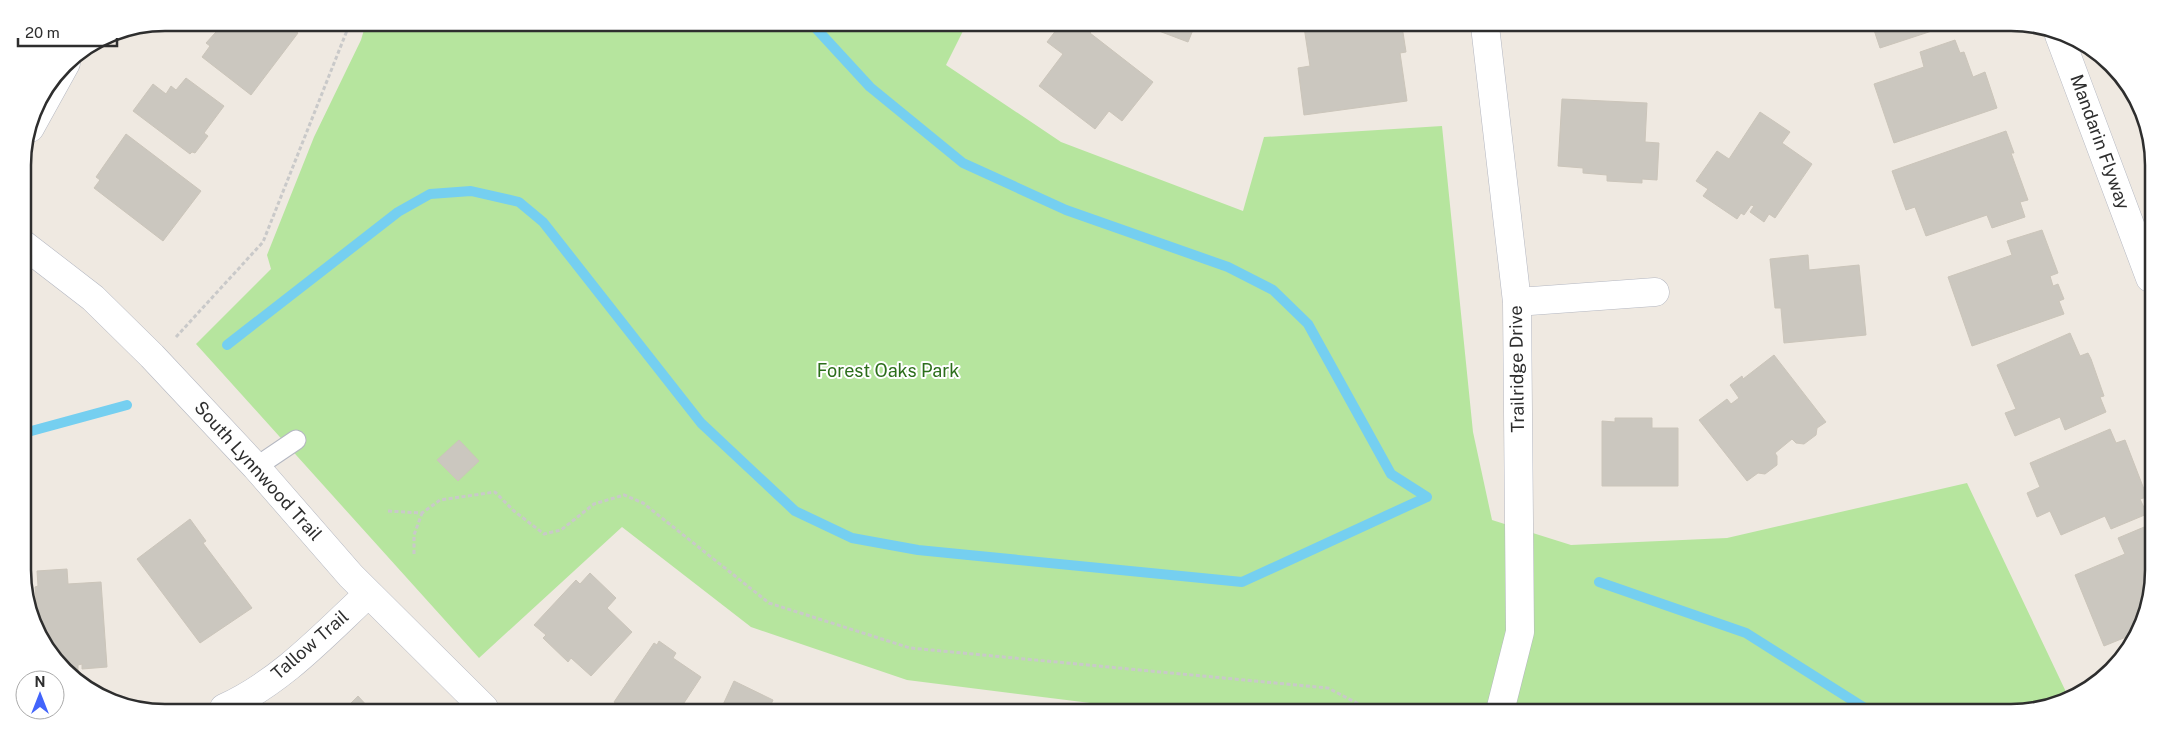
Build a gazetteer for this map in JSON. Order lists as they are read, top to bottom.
{
  "streets": {
    "street": [
      "Mandarin Flyway",
      "Trailridge Drive",
      "South Lynnwood Trail",
      "Tallow Trail"
    ]
  },
  "crossings": [
    ["South Lynnwood Trail", "Tallow Trail"]
  ],
  "parks": ["Forest Oaks Park"],
  "scale_bar": "20 m",
  "north": "top"
}
